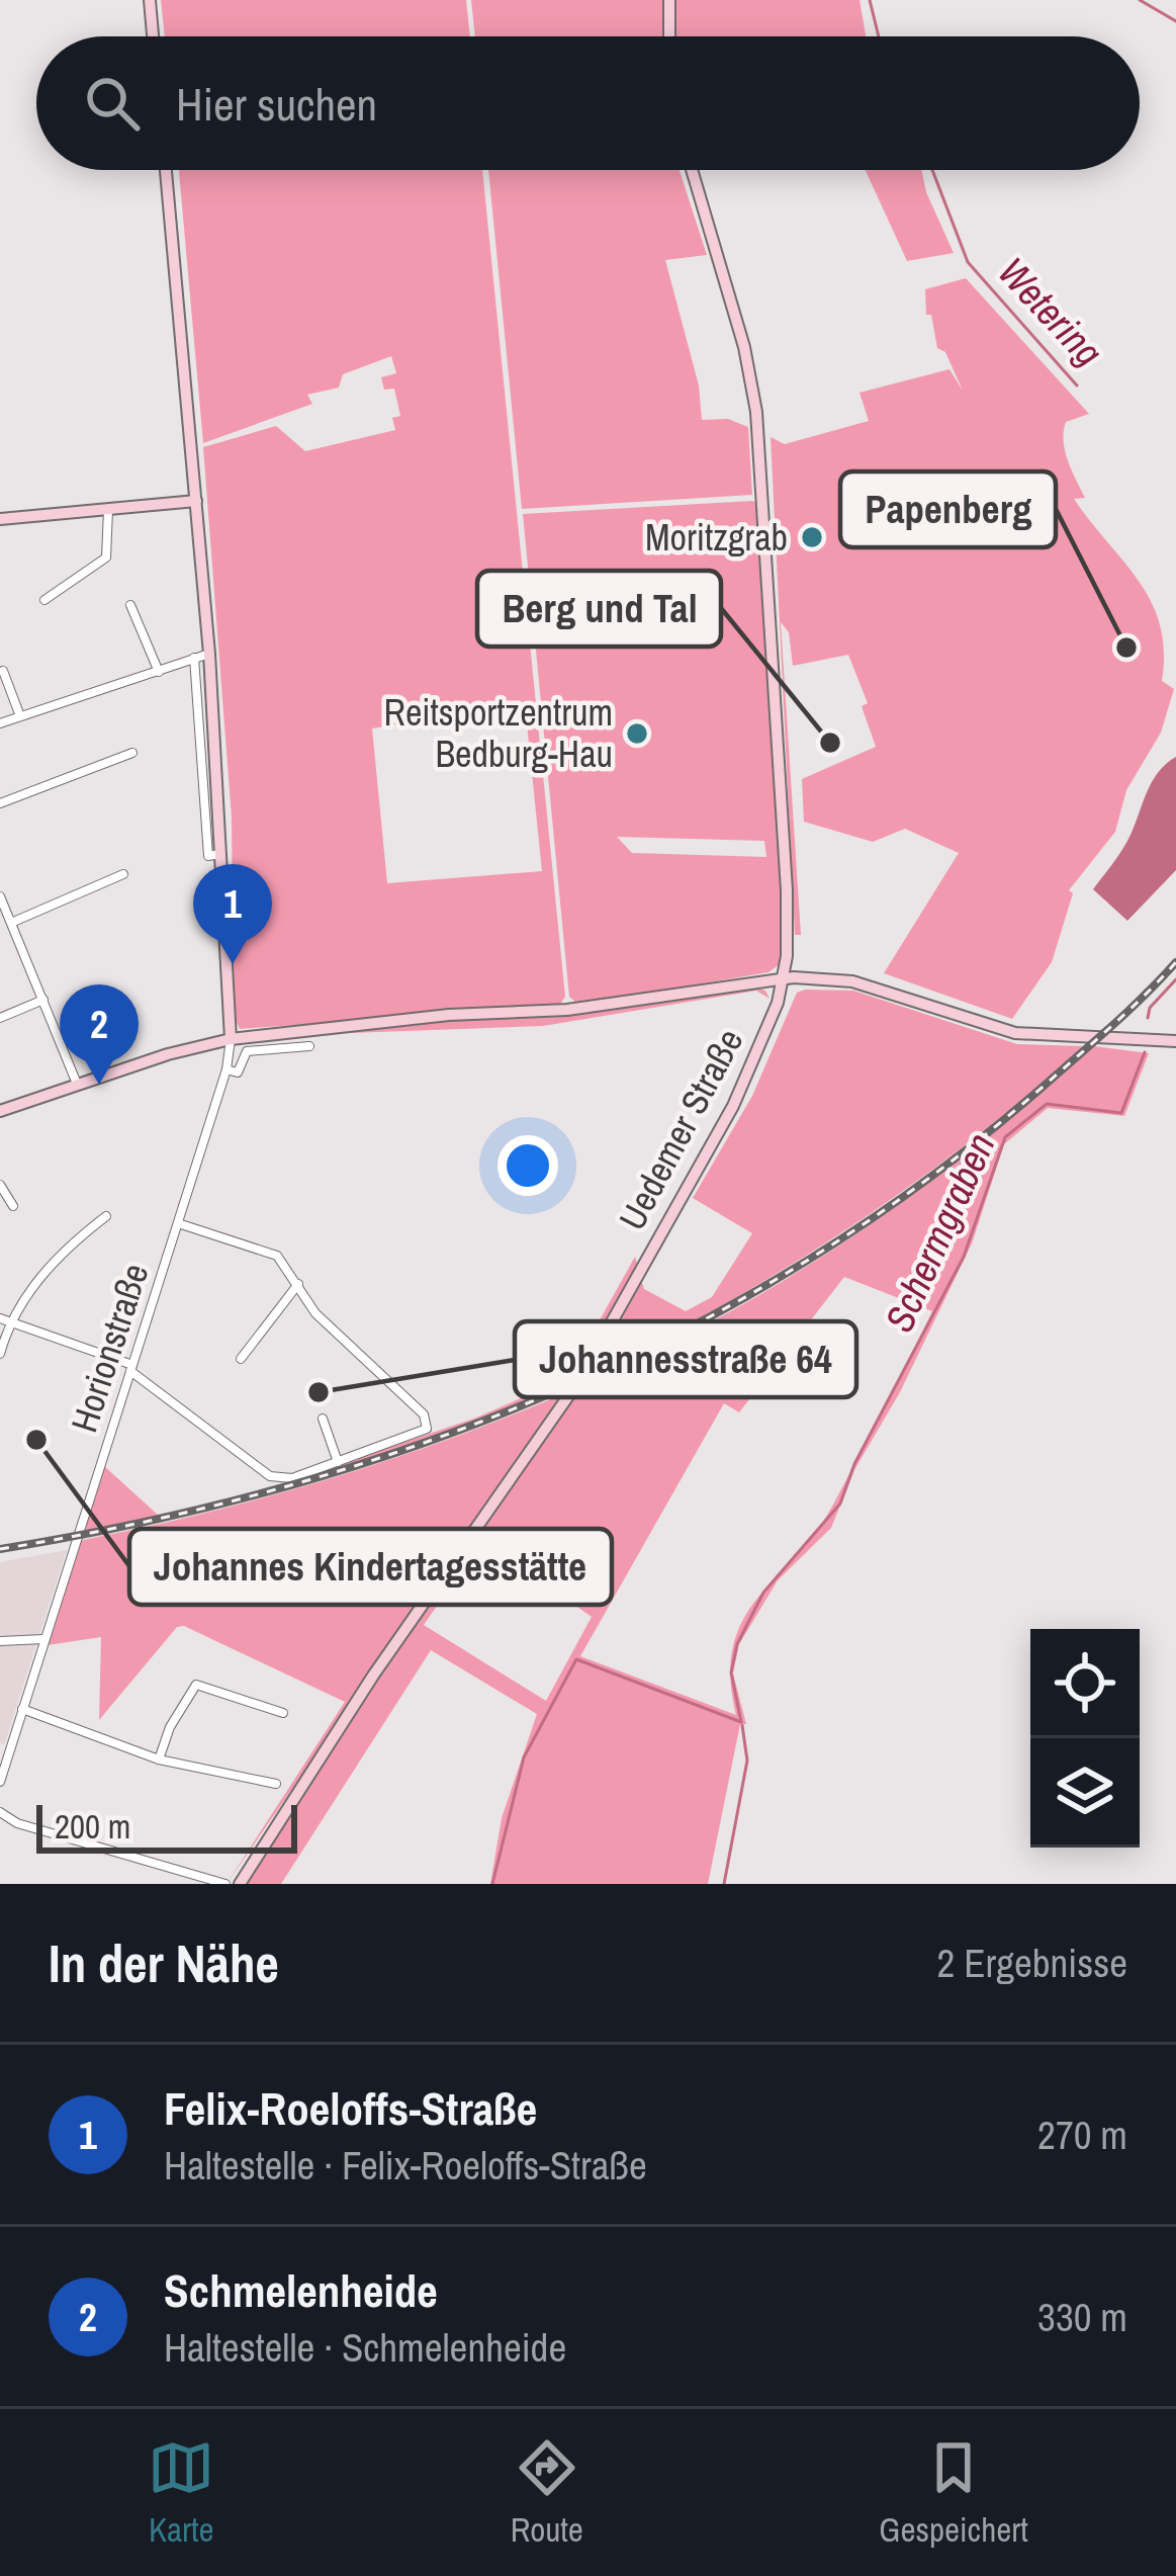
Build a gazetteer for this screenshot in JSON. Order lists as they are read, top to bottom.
{
  "streets": {
    "street": ["Uedemer Straße", "Horionstraße"]
  },
  "water": ["Wetering", "Schermgraben"],
  "places": [
    "Moritzgrab",
    "Papenberg",
    "Reitsportzentrum Bedburg-Hau",
    "Berg und Tal",
    "Johannesstraße 64",
    "Johannes Kindertagesstätte"
  ],
  "scale_bar": "200 m",
  "page": {
    "search": "Hier suchen",
    "pins": ["1", "2"],
    "scale": "200 m",
    "heading": ["In der Nähe", "2 Ergebnisse"],
    "list": [
      {
        "mark": "1",
        "name": "Felix-Roeloffs-Straße",
        "note": "Haltestelle · Felix-Roeloffs-Straße",
        "value": "270 m"
      },
      {
        "mark": "2",
        "name": "Schmelenheide",
        "note": "Haltestelle · Schmelenheide",
        "value": "330 m"
      }
    ],
    "nav": ["Karte", "Route", "Gespeichert"]
  }
}
